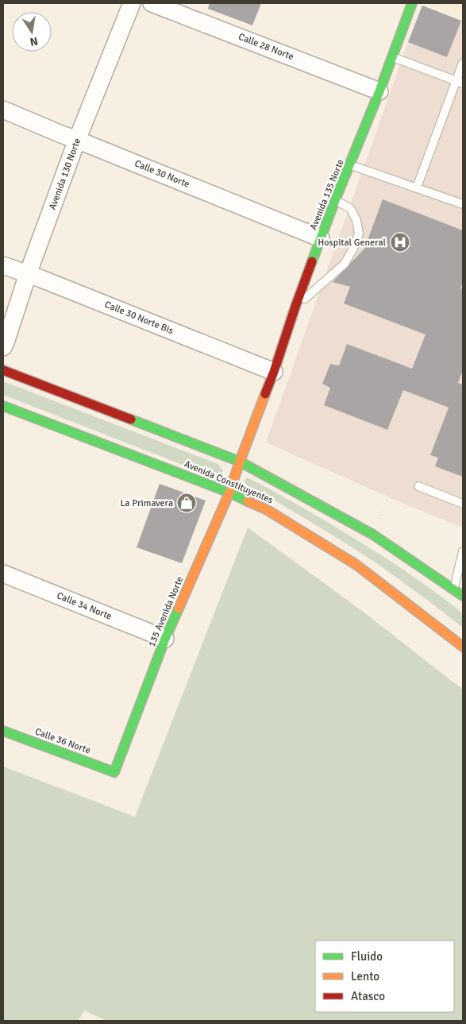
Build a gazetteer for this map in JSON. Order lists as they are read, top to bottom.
{
  "streets": {
    "main road": [
      "Avenida 135 Norte",
      "Avenida Constituyentes",
      "135 Avenida Norte",
      "Calle 36 Norte"
    ],
    "street": [
      "Calle 28 Norte",
      "Avenida 130 Norte",
      "Calle 30 Norte",
      "Calle 30 Norte Bis",
      "Calle 34 Norte"
    ]
  },
  "crossings": [
    ["Calle 28 Norte", "Avenida 135 Norte"],
    ["Avenida 130 Norte", "Calle 30 Norte"],
    ["Avenida 130 Norte", "Calle 30 Norte Bis"],
    ["Calle 30 Norte", "Avenida 135 Norte"],
    ["Avenida 135 Norte", "Calle 30 Norte Bis"],
    ["Avenida 135 Norte", "Avenida Constituyentes"],
    ["Avenida 135 Norte", "135 Avenida Norte"],
    ["Avenida Constituyentes", "135 Avenida Norte"],
    ["Calle 34 Norte", "135 Avenida Norte"],
    ["135 Avenida Norte", "Calle 36 Norte"]
  ],
  "places": {
    "hospital": ["Hospital General"],
    "shop": ["La Primavera"]
  },
  "legend": ["Fluido", "Lento", "Atasco"],
  "north": "bottom"
}
